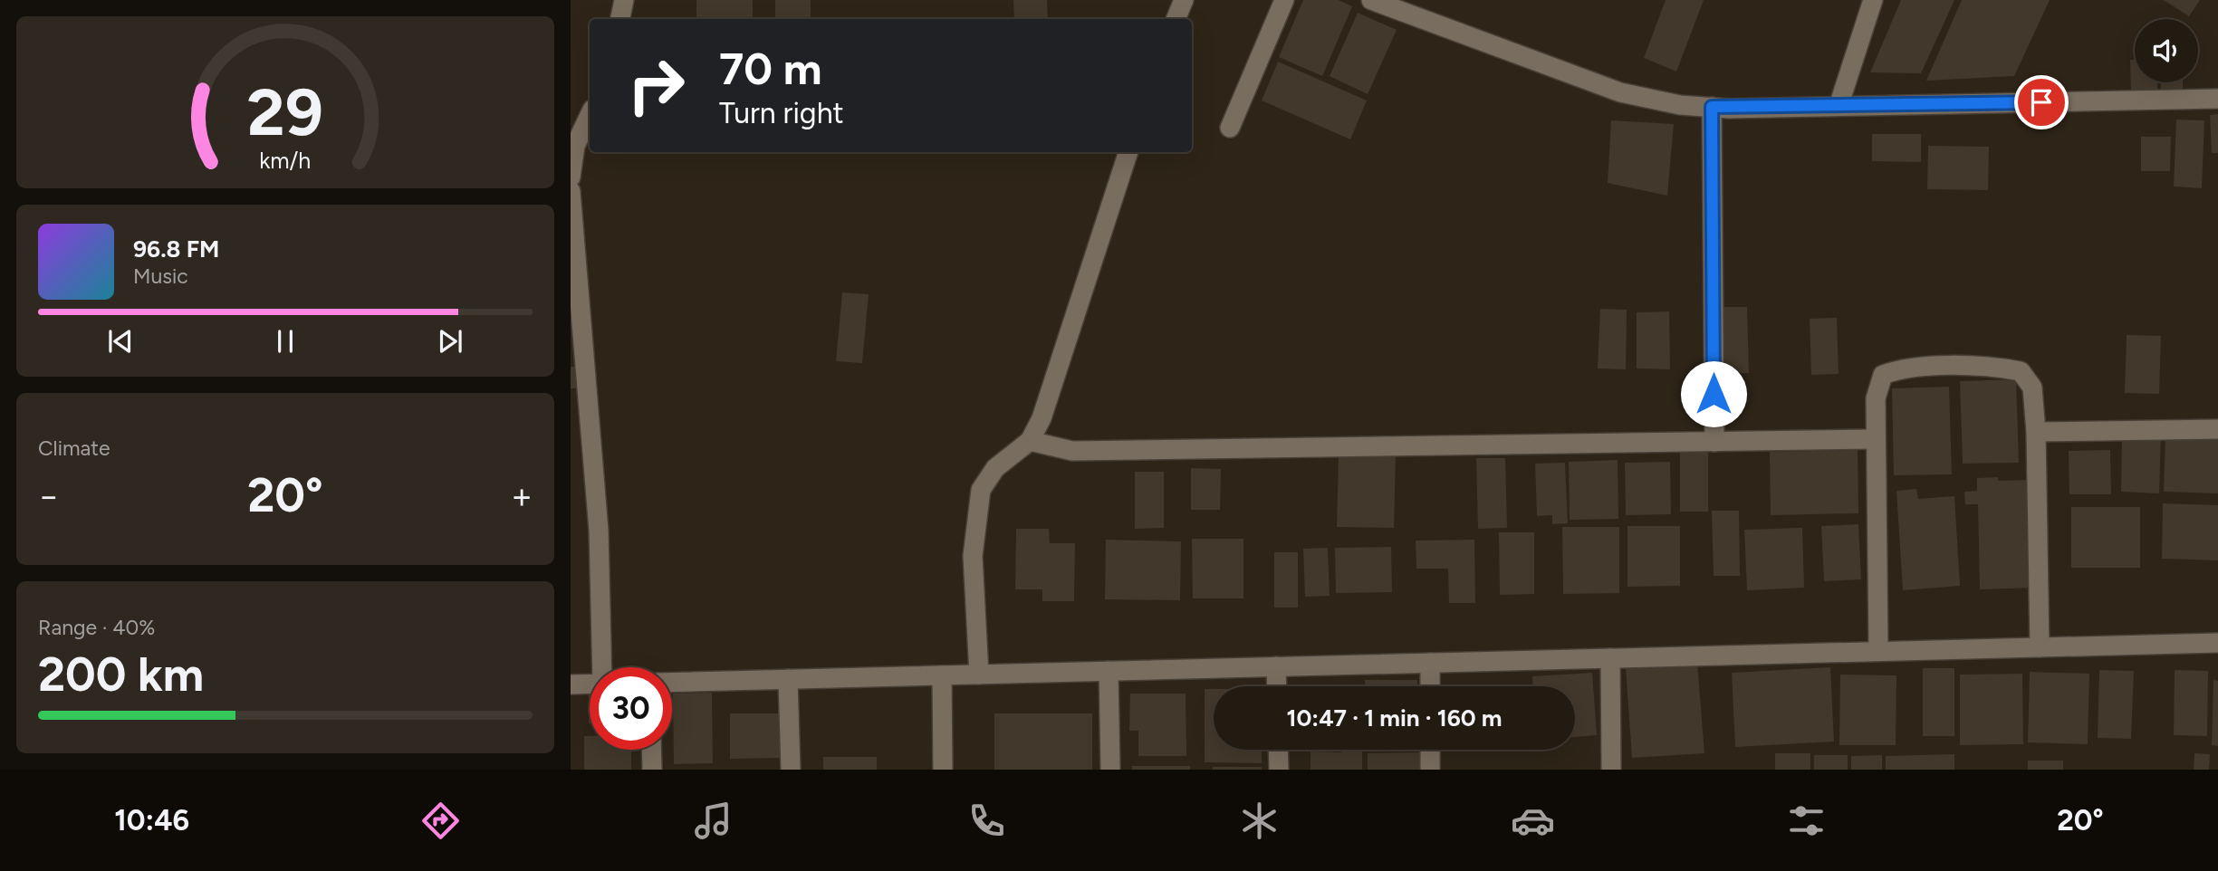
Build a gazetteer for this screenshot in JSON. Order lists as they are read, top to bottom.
{
  "page": {
    "turn": ["70 m", "Turn right"],
    "song": ["96.8 FM", "Music"],
    "tile": [
      "Climate",
      ["Range · 40%", "200 km"]
    ],
    "heat": ["−", "20°", "+"],
    "limit": "30",
    "trip": "10:47 · 1 min · 160 m",
    "tabs": ["10:46", "20°"],
    "gauge": ["29", "km/h"]
  }
}
